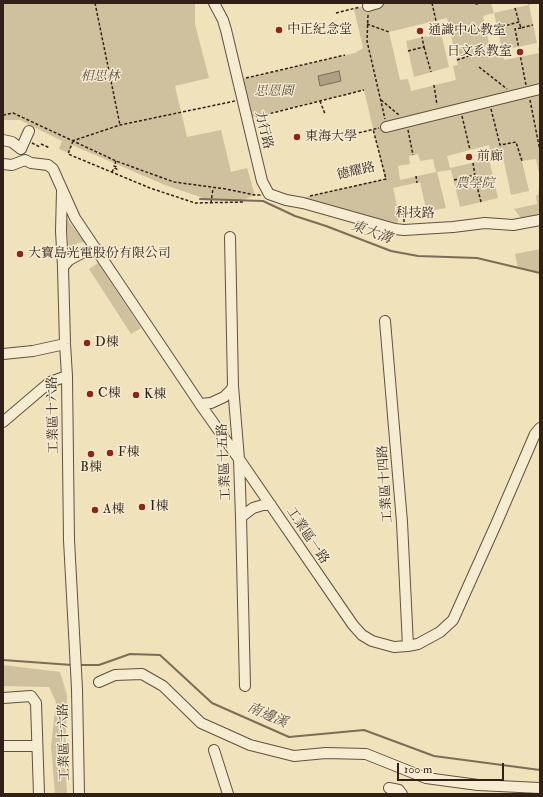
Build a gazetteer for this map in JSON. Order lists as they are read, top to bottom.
{
  "streets": {
    "street": [
      "力行路",
      "科技路",
      "工業區十六路",
      "工業區十五路",
      "工業區十四路",
      "工業區一路"
    ],
    "path": ["德耀路"]
  },
  "crossings": [
    ["力行路", "科技路"],
    ["工業區十六路", "工業區一路"],
    ["工業區十五路", "工業區一路"],
    ["工業區十四路", "工業區一路"]
  ],
  "water": ["東大溝", "南邊溪"],
  "parks": ["相思林", "思恩園", "農學院"],
  "places": [
    "中正紀念堂",
    "通識中心教室",
    "日文系教室",
    "東海大學",
    "前廊",
    "大寶島光電股份有限公司",
    "D棟",
    "C棟",
    "K棟",
    "F棟",
    "B棟",
    "I棟",
    "A棟"
  ],
  "scale_bar": "100 m"
}
